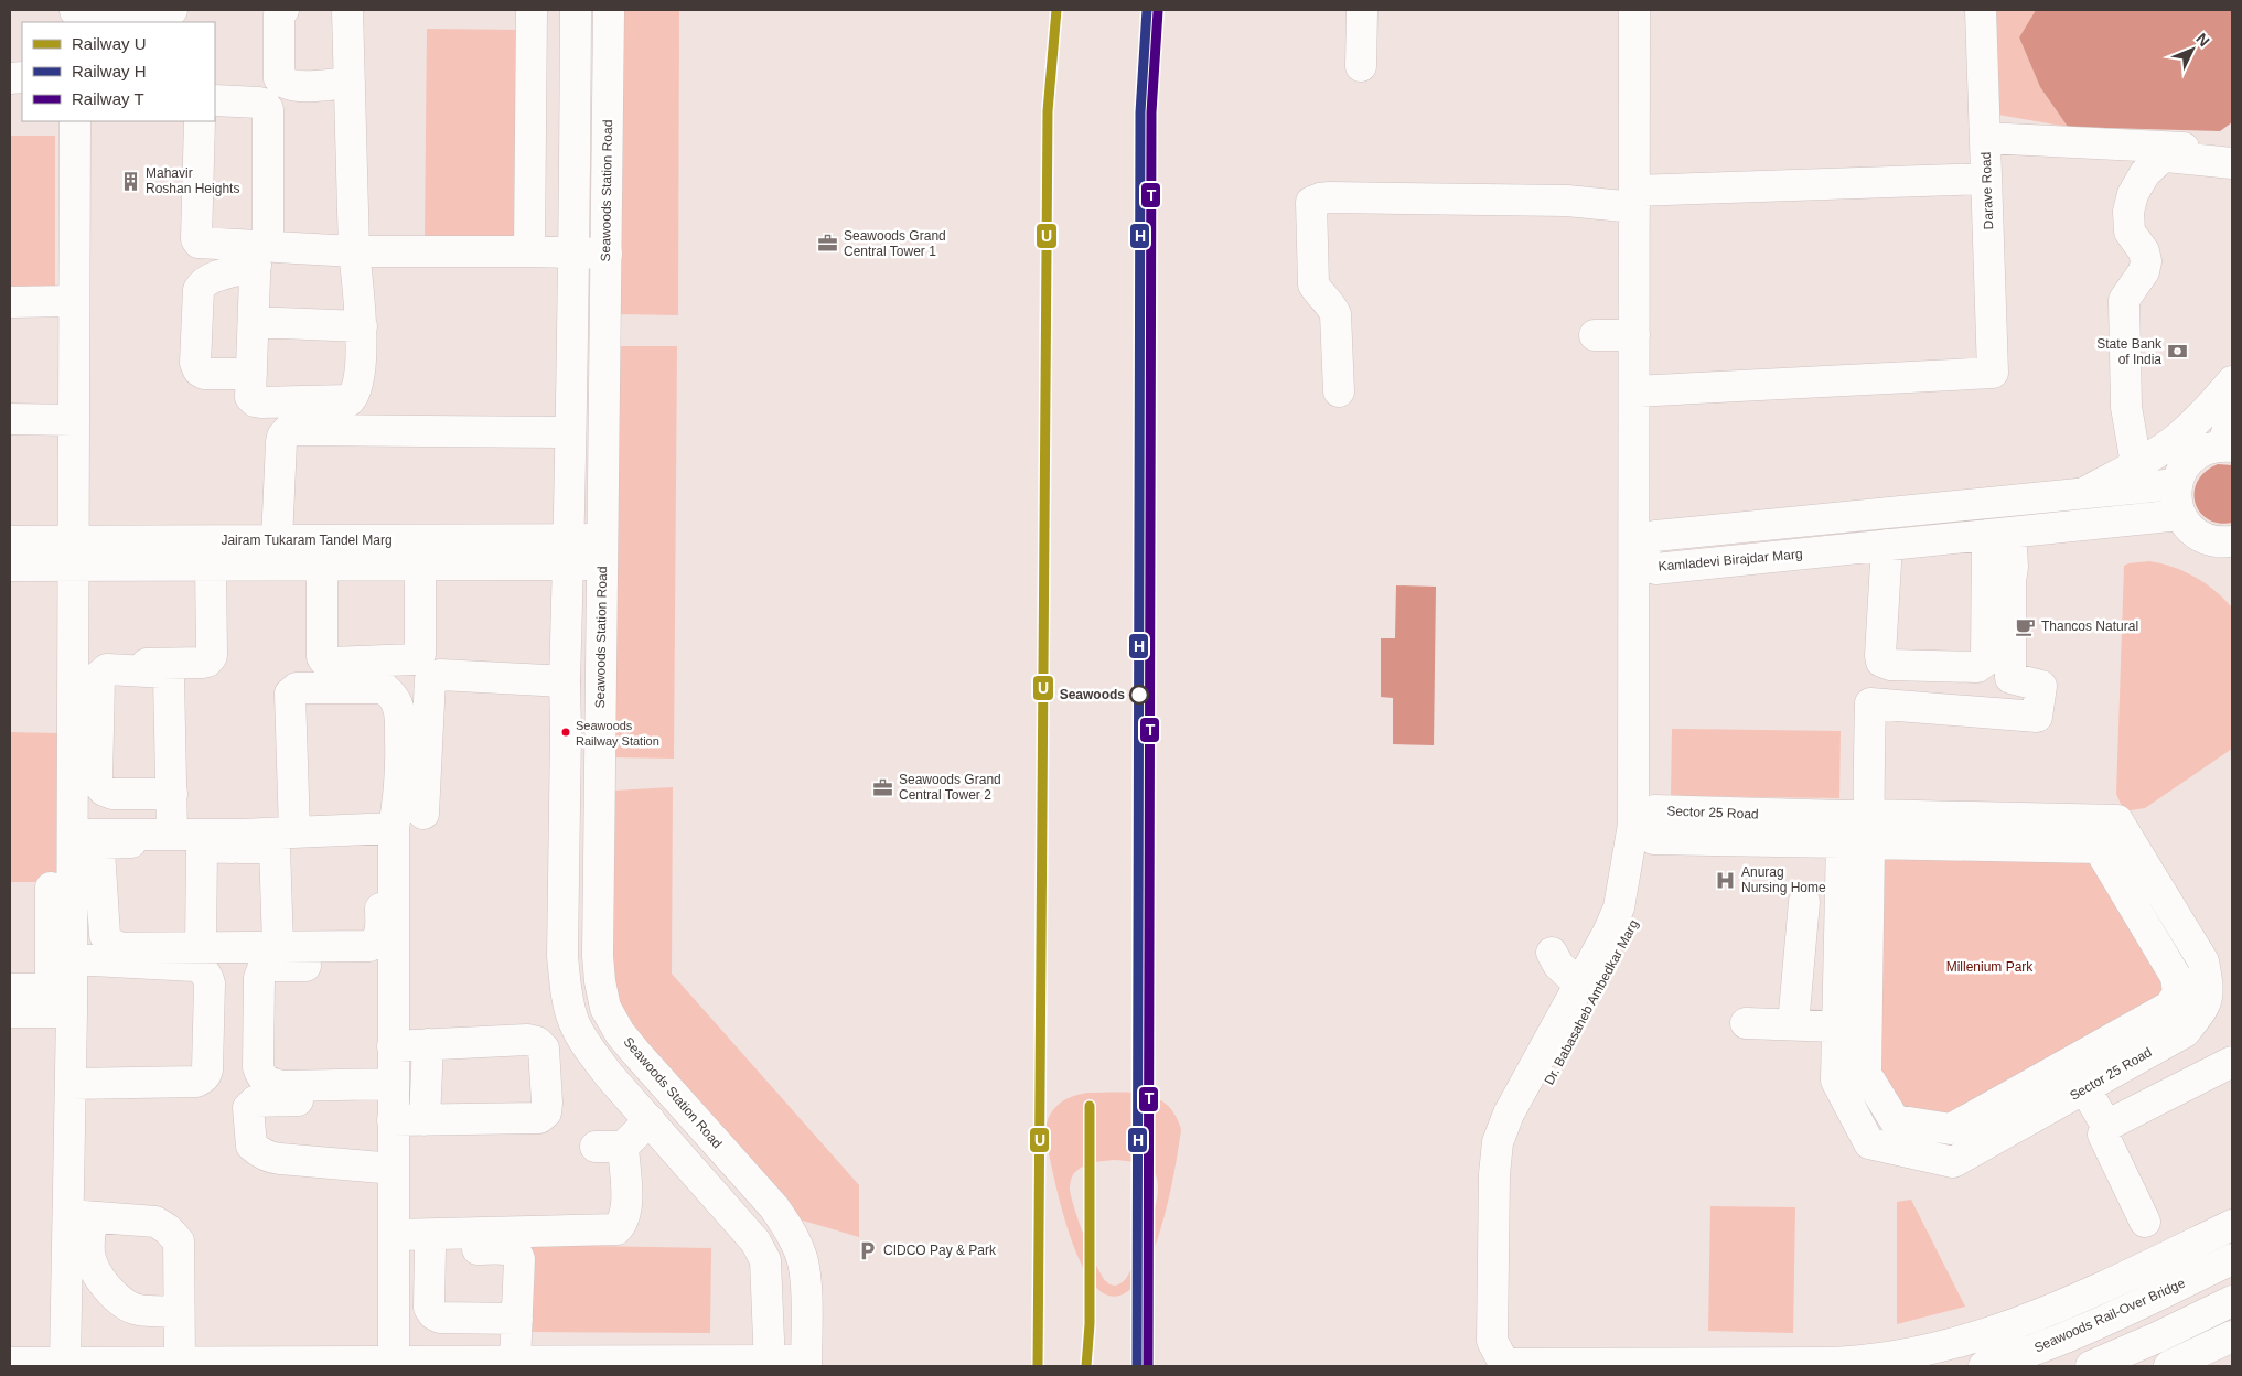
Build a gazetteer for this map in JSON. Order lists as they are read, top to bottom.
{
  "streets": {
    "street": [
      "Seawoods Station Road",
      "Darave Road",
      "Jairam Tukaram Tandel Marg",
      "Kamladevi Birajdar Marg",
      "Sector 25 Road",
      "Dr. Babasaheb Ambedkar Marg",
      "Seawoods Rail-Over Bridge"
    ]
  },
  "crossings": [
    ["Seawoods Station Road", "Jairam Tukaram Tandel Marg"],
    ["Darave Road", "Dr. Babasaheb Ambedkar Marg"],
    ["Kamladevi Birajdar Marg", "Dr. Babasaheb Ambedkar Marg"],
    ["Sector 25 Road", "Dr. Babasaheb Ambedkar Marg"]
  ],
  "parks": ["Millenium Park"],
  "places": {
    "building": ["Mahavir Roshan Heights"],
    "office": ["Seawoods Grand Central Tower 1", "Seawoods Grand Central Tower 2"],
    "bank": ["State Bank of India"],
    "cafe": ["Thancos Natural"],
    "other": ["Seawoods", "Seawoods Railway Station"],
    "hospital": ["Anurag Nursing Home"],
    "parking": ["CIDCO Pay & Park"]
  },
  "lines": ["rail line U", "rail line H", "rail line T"],
  "legend": ["Railway U", "Railway H", "Railway T"],
  "north": "top right"
}
